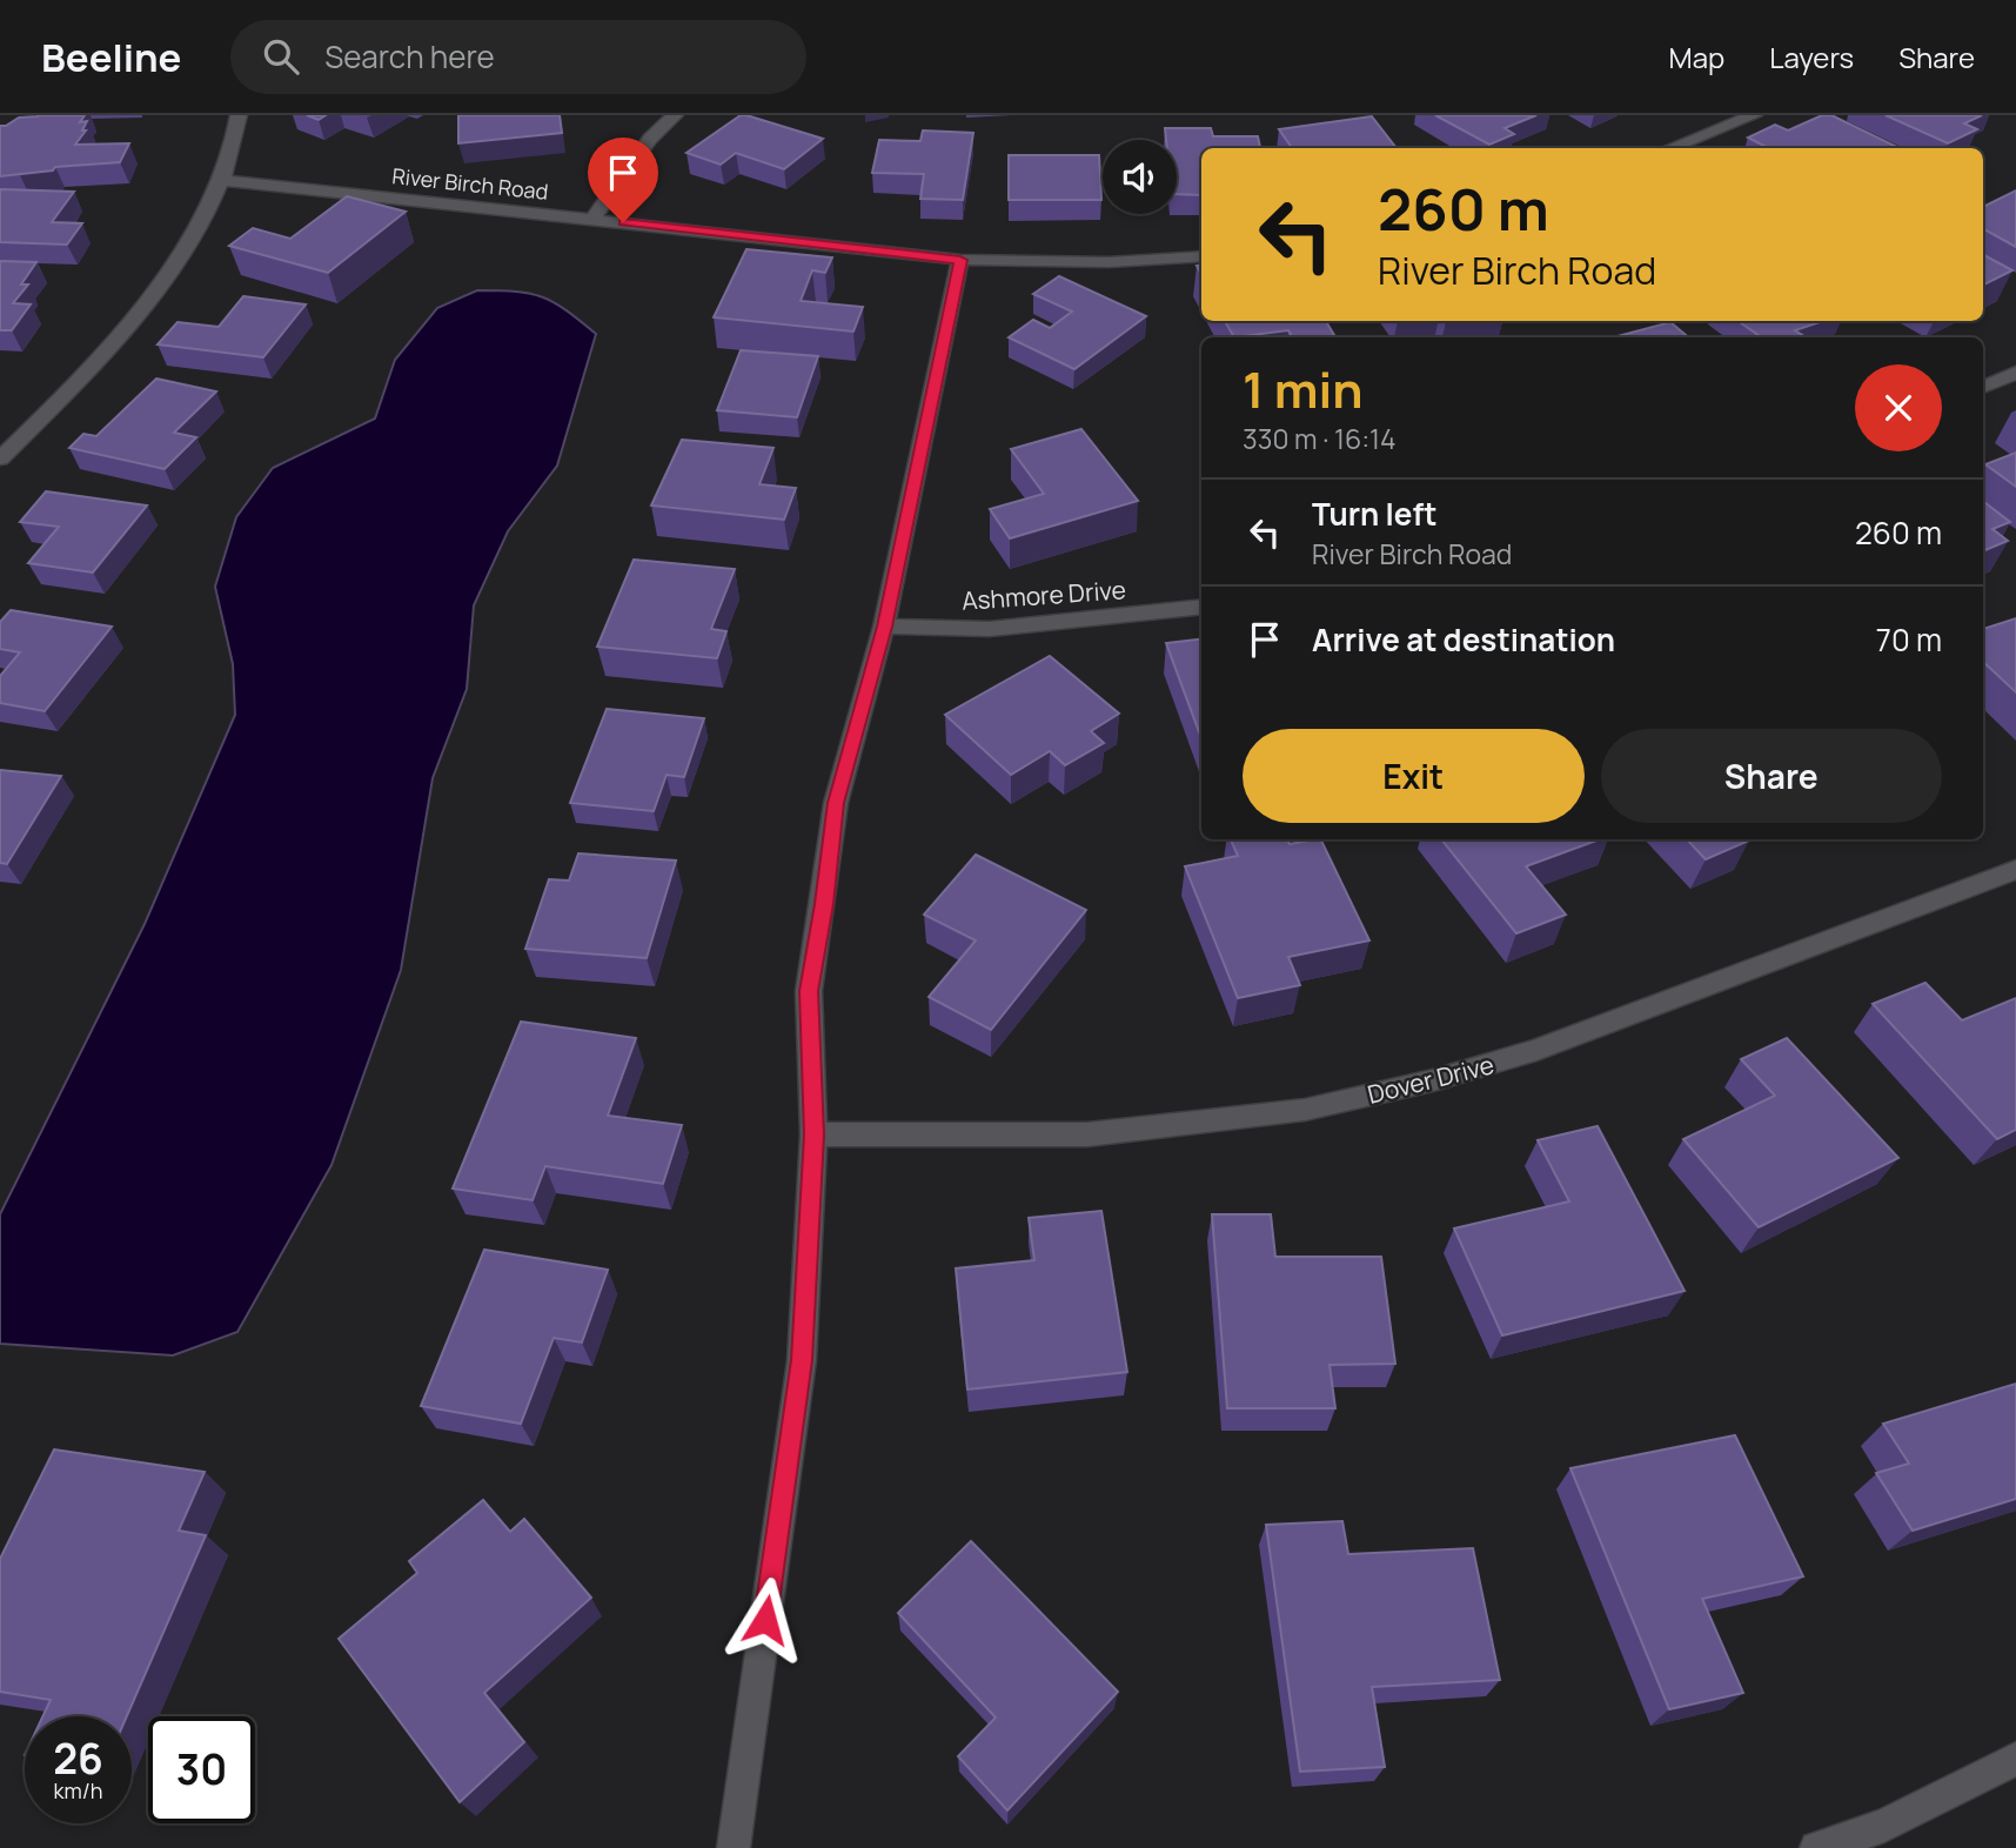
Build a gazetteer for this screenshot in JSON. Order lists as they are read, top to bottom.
{
  "streets": {
    "street": ["River Birch Road", "Ashmore Drive", "Dover Drive"]
  },
  "page": {
    "header": "Beeline",
    "search": "Search here",
    "nav": ["Map", "Layers", "Share"],
    "turn": ["260 m", "River Birch Road"],
    "heading": ["1 min", "330 m · 16:14"],
    "list": [
      {
        "name": "Turn left",
        "note": "River Birch Road",
        "value": "260 m"
      },
      {
        "name": "Arrive at destination",
        "value": "70 m"
      }
    ],
    "buttons": ["Exit", "Share"],
    "speed": "26 km/h",
    "limit": "30"
  }
}
